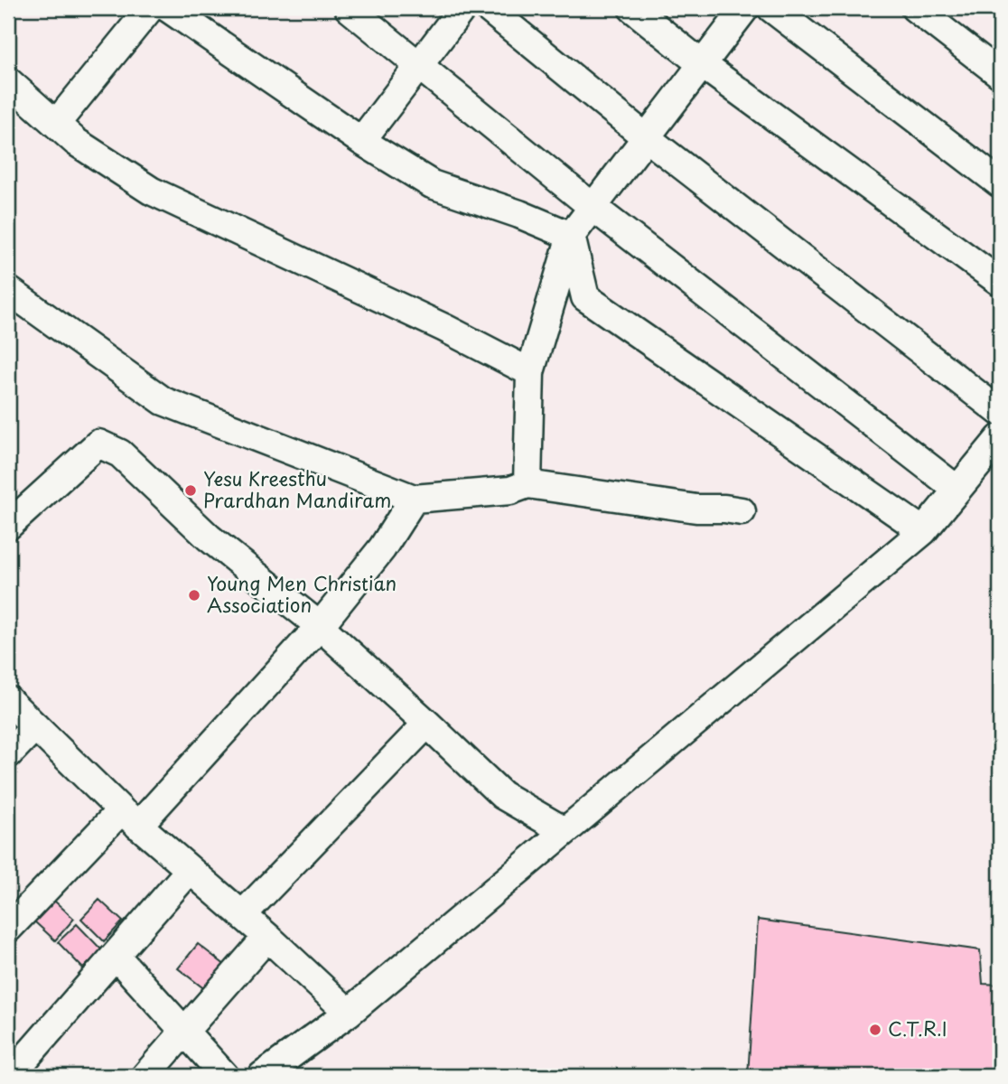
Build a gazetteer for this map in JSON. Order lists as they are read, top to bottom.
{
  "places": ["Yesu Kreesthu Prardhan Mandiram", "Young Men Christian Association", "C.T.R.I"]
}
